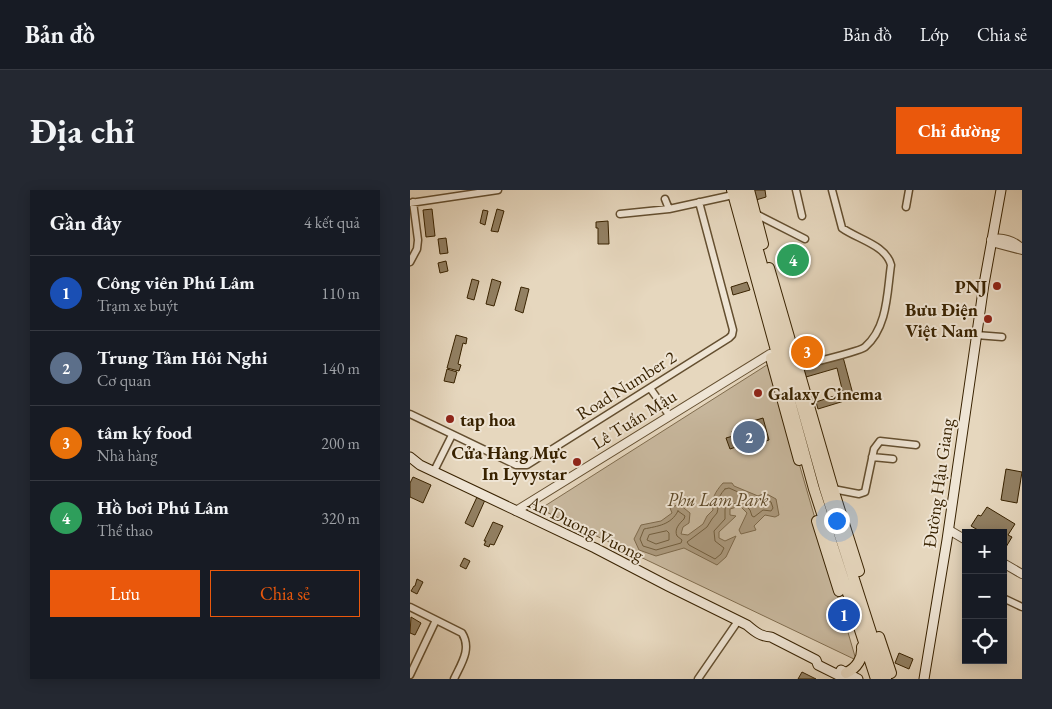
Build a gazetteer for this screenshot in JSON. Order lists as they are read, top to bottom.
{
  "streets": {
    "main road": ["Đường Hậu Giang", "An Duong Vuong"],
    "street": ["Road Number 2", "Lê Tuấn Mậu"]
  },
  "crossings": [
    ["Lê Tuấn Mậu", "An Duong Vuong"]
  ],
  "parks": ["Phu Lam Park"],
  "places": [
    "PNJ",
    "Bưu Điện Việt Nam",
    "Galaxy Cinema",
    "tap hoa",
    "Cửa Hàng Mực In Lyvystar"
  ],
  "page": {
    "header": "Bản đồ",
    "nav": ["Bản đồ", "Lớp", "Chia sẻ"],
    "buttons": [
      "Chỉ đường",
      ["Lưu", "Chia sẻ"]
    ],
    "title": "Địa chỉ",
    "heading": ["Gần đây", "4 kết quả"],
    "pins": [
      "4",
      "3",
      "2",
      "1"
    ],
    "list": [
      {
        "mark": "1",
        "name": "Công viên Phú Lâm",
        "note": "Trạm xe buýt",
        "value": "110 m"
      },
      {
        "mark": "2",
        "name": "Trung Tâm Hôi Nghi",
        "note": "Cơ quan",
        "value": "140 m"
      },
      {
        "mark": "3",
        "name": "tâm ký food",
        "note": "Nhà hàng",
        "value": "200 m"
      },
      {
        "mark": "4",
        "name": "Hồ bơi Phú Lâm",
        "note": "Thể thao",
        "value": "320 m"
      }
    ],
    "map_buttons": ["+", "−"]
  }
}
